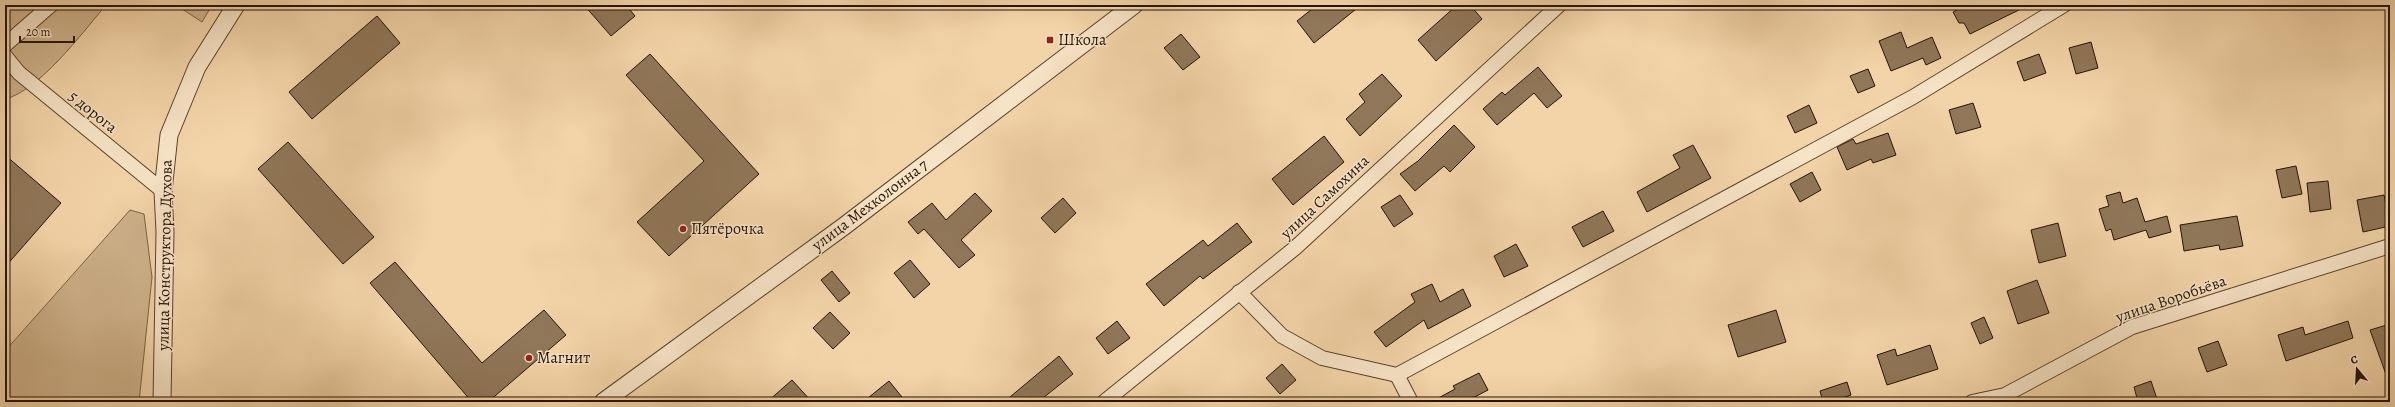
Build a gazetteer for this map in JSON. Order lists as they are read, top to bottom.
{
  "streets": {
    "street": [
      "5 дорога",
      "улица Самохина",
      "улица Мехколонна 7",
      "улица Конструктора Духова",
      "улица Воробьёва"
    ]
  },
  "crossings": [
    ["5 дорога", "улица Конструктора Духова"]
  ],
  "places": {
    "transit": ["Школа"],
    "other": ["Пятёрочка", "Магнит"]
  },
  "scale_bar": "20 m",
  "north": "top"
}
